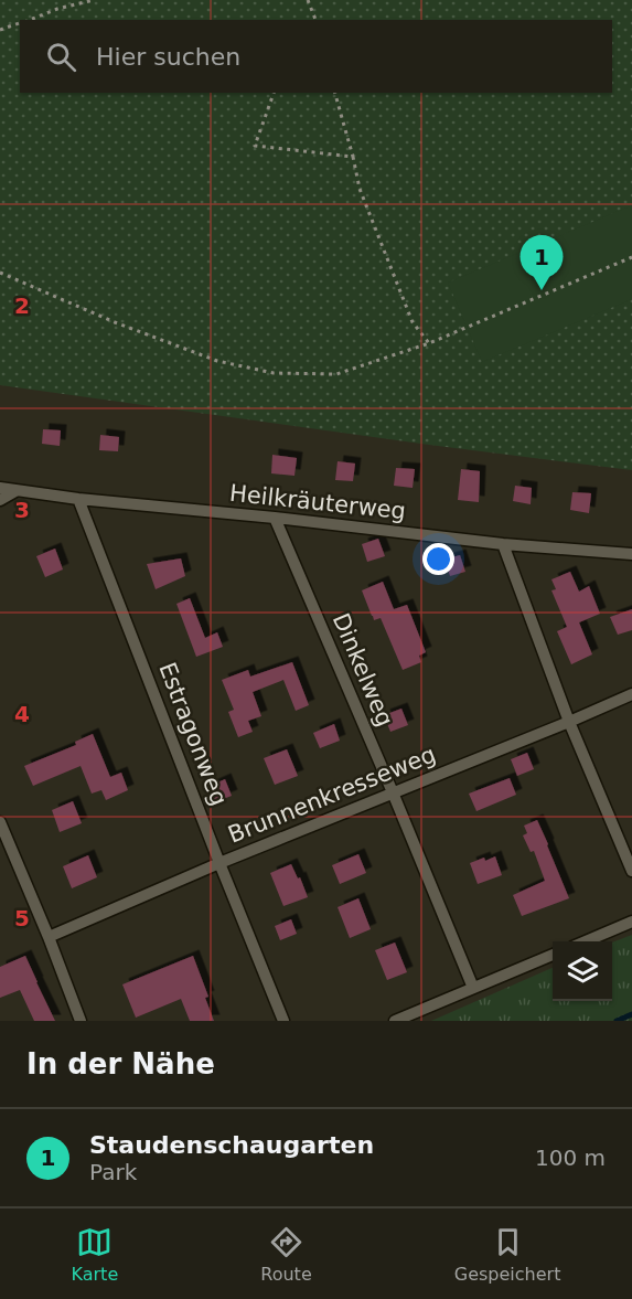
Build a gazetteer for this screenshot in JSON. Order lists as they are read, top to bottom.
{
  "streets": {
    "lane": [
      "Heilkräuterweg",
      "Dinkelweg",
      "Estragonweg",
      "Brunnenkresseweg"
    ]
  },
  "crossings": [
    ["Heilkräuterweg", "Dinkelweg"],
    ["Heilkräuterweg", "Estragonweg"],
    ["Dinkelweg", "Brunnenkresseweg"],
    ["Estragonweg", "Brunnenkresseweg"]
  ],
  "page": {
    "search": "Hier suchen",
    "pins": "1",
    "heading": "In der Nähe",
    "list": [
      {
        "mark": "1",
        "name": "Staudenschaugarten",
        "note": "Park",
        "value": "100 m"
      }
    ],
    "nav": ["Karte", "Route", "Gespeichert"]
  },
  "grid": {
    "rows": [
      "2",
      "3",
      "4",
      "5"
    ]
  }
}
